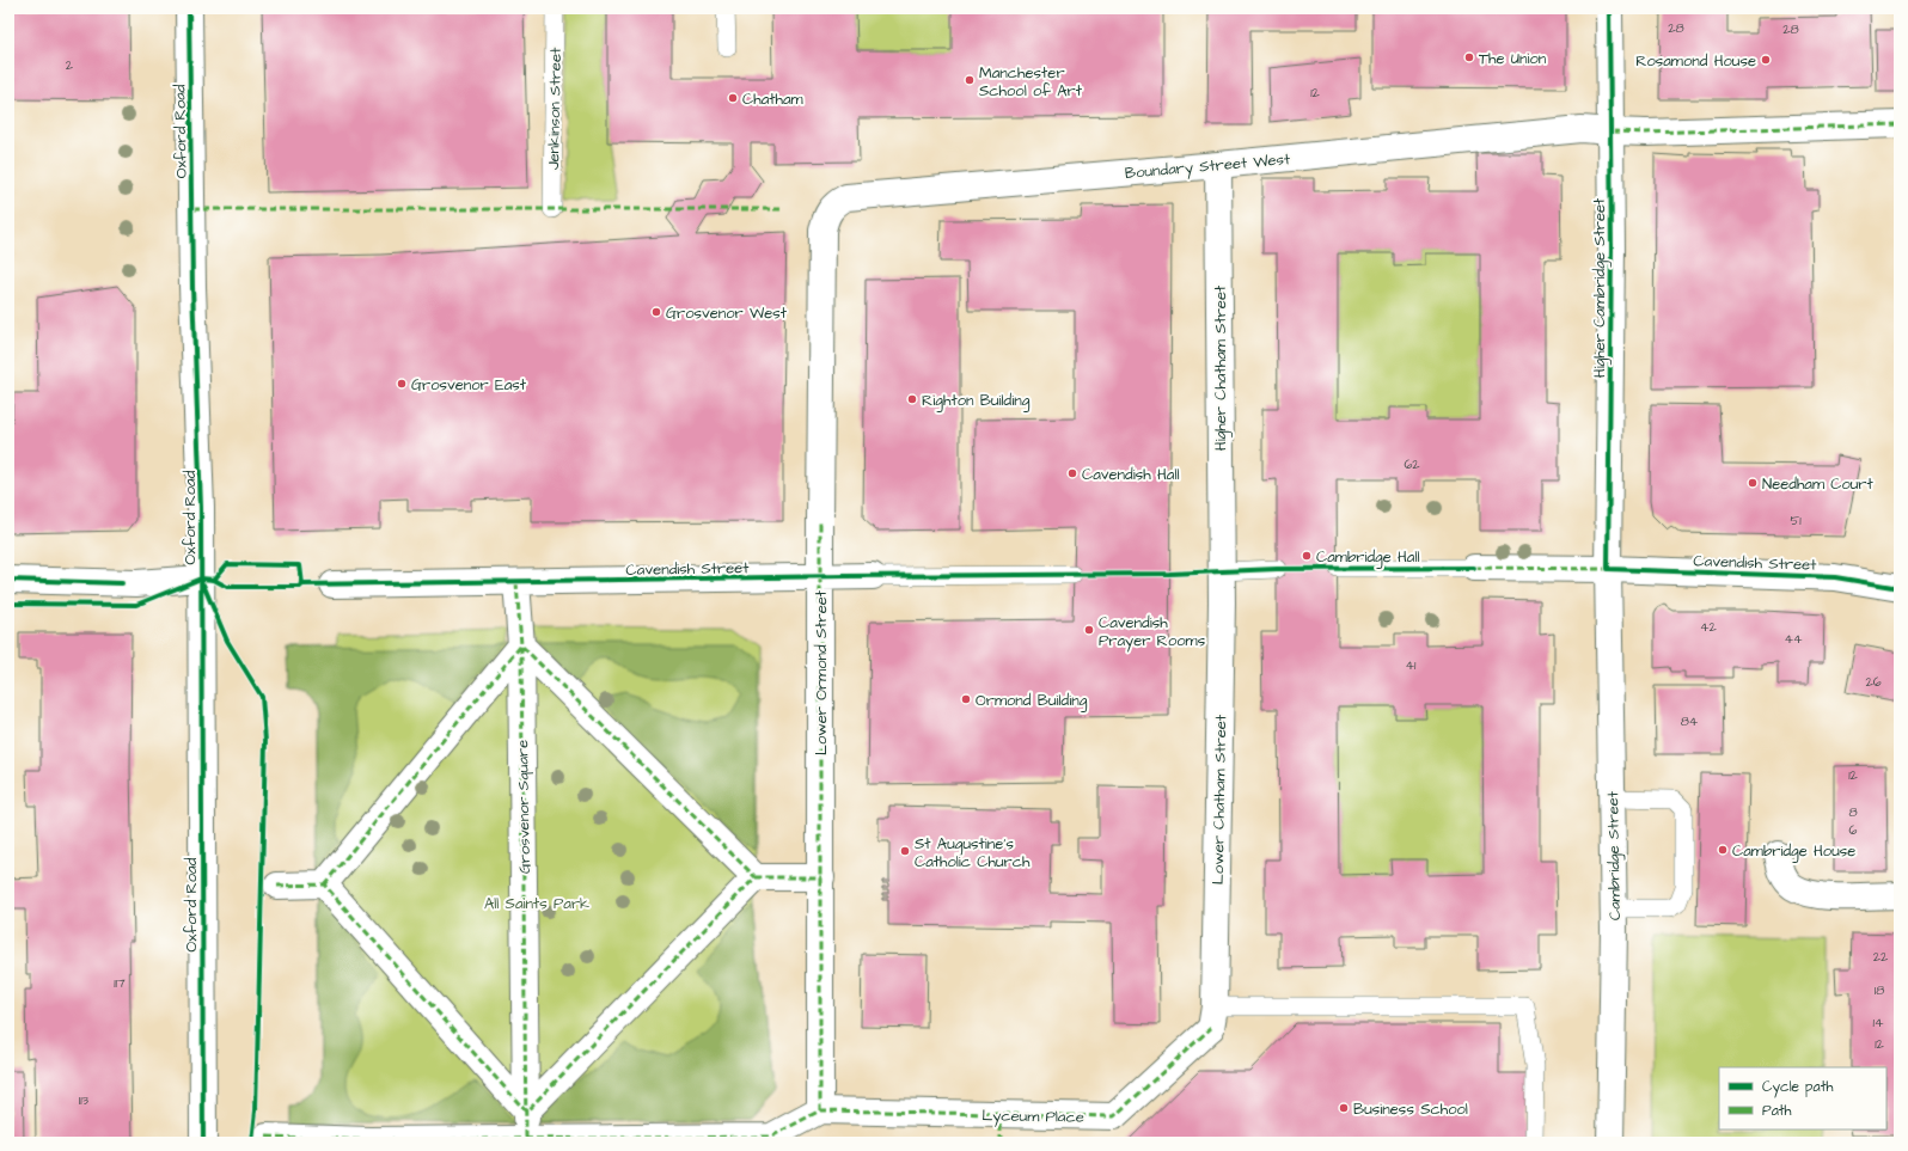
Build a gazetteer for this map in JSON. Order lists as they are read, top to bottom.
{
  "streets": {
    "street": [
      "Oxford Road",
      "Boundary Street West",
      "Higher Cambridge Street",
      "Higher Chatham Street",
      "Cavendish Street",
      "Lower Ormond Street",
      "Lower Chatham Street",
      "Grosvenor Square",
      "Cambridge Street",
      "Lyceum Place"
    ],
    "lane": ["Jenkinson Street"]
  },
  "crossings": [
    ["Boundary Street West", "Higher Cambridge Street"],
    ["Boundary Street West", "Higher Chatham Street"],
    ["Boundary Street West", "Lower Ormond Street"],
    ["Higher Cambridge Street", "Cavendish Street"],
    ["Higher Cambridge Street", "Cambridge Street"],
    ["Higher Chatham Street", "Lower Chatham Street"],
    ["Cavendish Street", "Lower Ormond Street"],
    ["Cavendish Street", "Grosvenor Square"],
    ["Cavendish Street", "Cambridge Street"],
    ["Lower Ormond Street", "Lyceum Place"],
    ["Lower Chatham Street", "Lyceum Place"]
  ],
  "parks": ["All Saints Park"],
  "places": [
    "The Union",
    "Rosamond House",
    "Manchester School of Art",
    "Chatham",
    "Grosvenor West",
    "Grosvenor East",
    "Righton Building",
    "Cavendish Hall",
    "Needham Court",
    "Cambridge Hall",
    "Cavendish Prayer Rooms",
    "Ormond Building",
    "Cambridge House",
    "St Augustine's Catholic Church",
    "Business School"
  ],
  "house_numbers": [
    "28",
    "28",
    "2",
    "12",
    "62",
    "51",
    "42",
    "44",
    "41",
    "26",
    "84",
    "12",
    "8",
    "6",
    "22",
    "117",
    "18",
    "14",
    "12",
    "113"
  ],
  "legend": ["Cycle path", "Path"]
}
